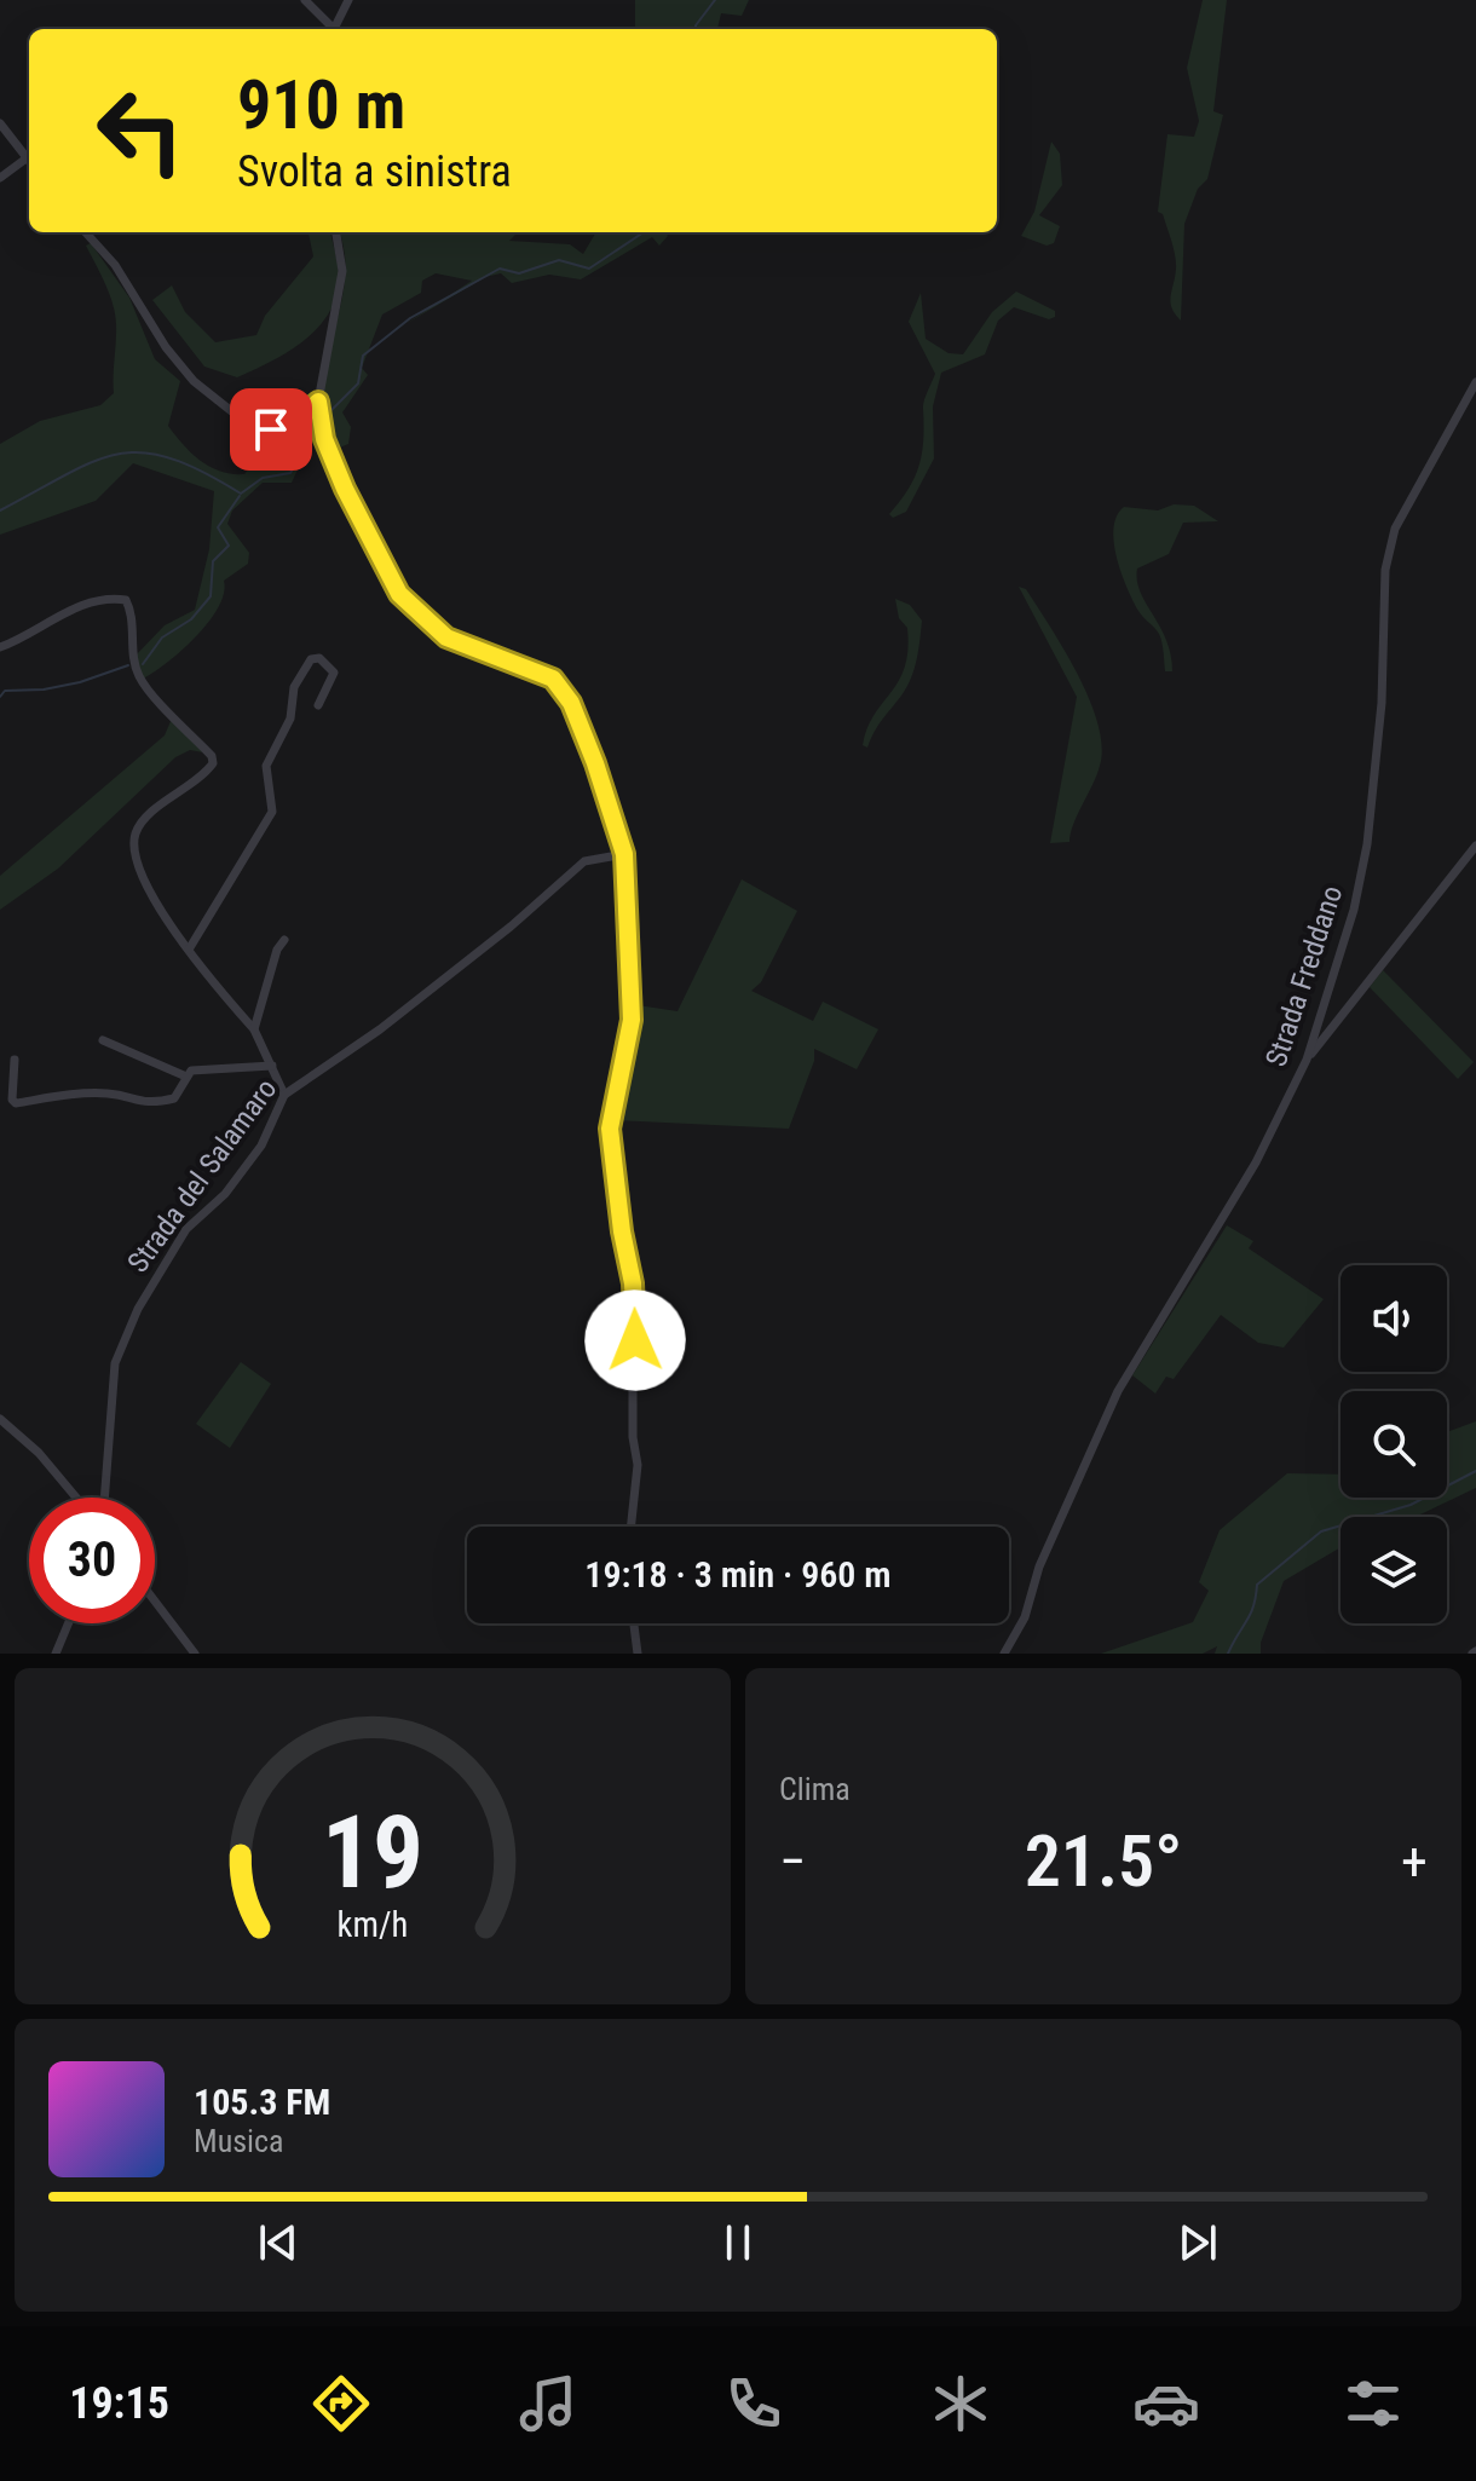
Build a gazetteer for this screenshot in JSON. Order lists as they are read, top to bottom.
{
  "streets": {
    "street": ["Strada Freddano", "Strada del Salamaro"]
  },
  "page": {
    "turn": ["910 m", "Svolta a sinistra"],
    "limit": "30",
    "trip": "19:18 · 3 min · 960 m",
    "tile": "Clima",
    "heat": ["−", "21.5°", "+"],
    "song": ["105.3 FM", "Musica"],
    "tabs": "19:15",
    "gauge": ["19", "km/h"]
  }
}
